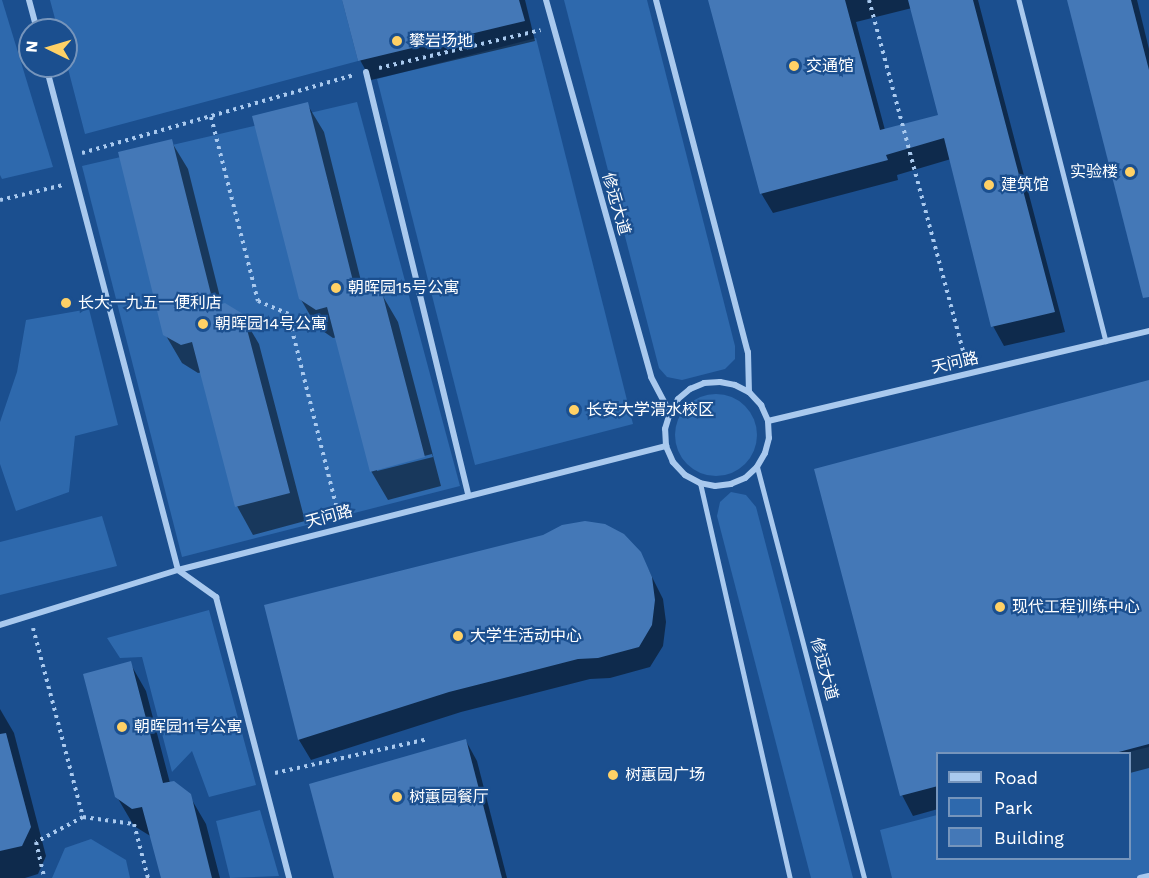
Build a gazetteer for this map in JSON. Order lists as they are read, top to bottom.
{
  "streets": {
    "street": ["修远大道", "天问路"]
  },
  "crossings": [
    ["修远大道", "天问路"]
  ],
  "places": [
    "攀岩场地",
    "交通馆",
    "实验楼",
    "建筑馆",
    "朝晖园15号公寓",
    "长大一九五一便利店",
    "朝晖园14号公寓",
    "长安大学渭水校区",
    "现代工程训练中心",
    "大学生活动中心",
    "朝晖园11号公寓",
    "树蕙园广场",
    "树蕙园餐厅"
  ],
  "legend": ["Road", "Park", "Building"],
  "north": "left"
}
